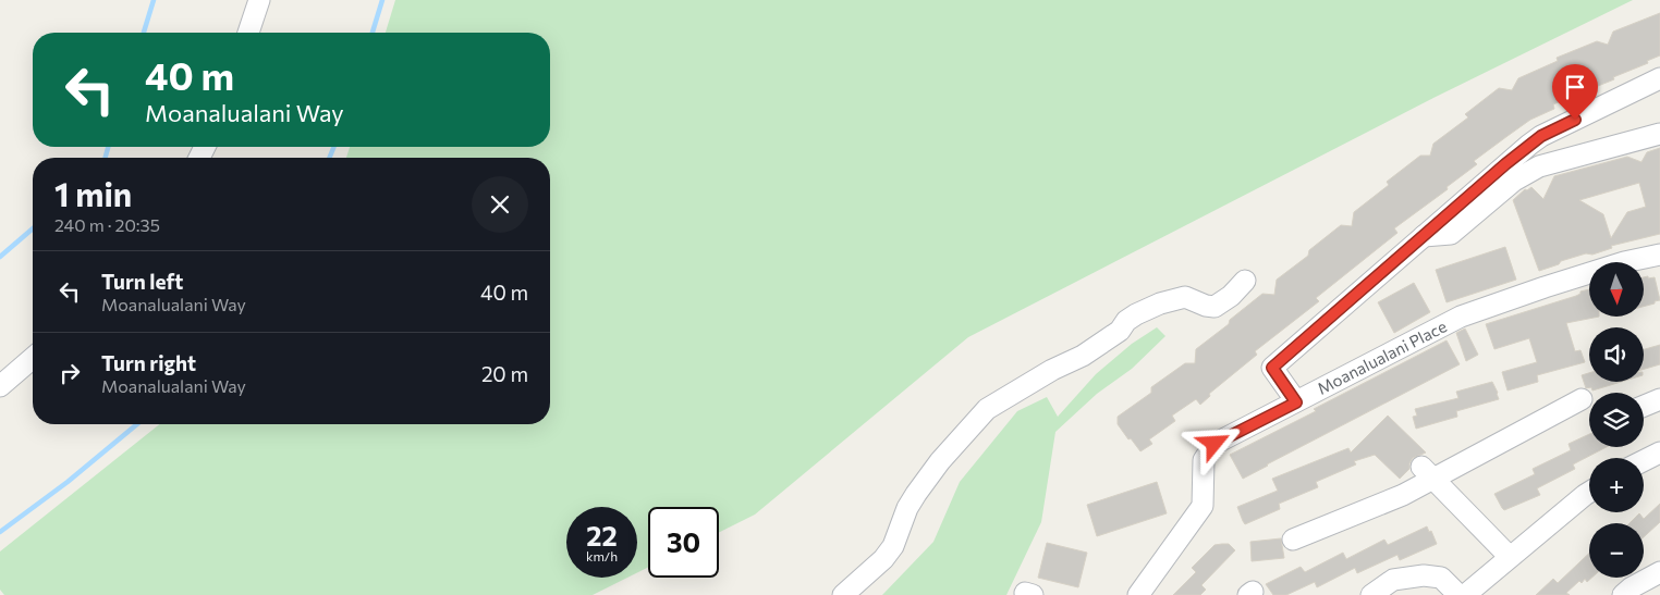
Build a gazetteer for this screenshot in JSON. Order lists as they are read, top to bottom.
{
  "streets": {
    "street": ["Moanalualani Place"]
  },
  "north": "bottom",
  "page": {
    "turn": ["40 m", "Moanalualani Way"],
    "heading": ["1 min", "240 m · 20:35"],
    "list": [
      {
        "name": "Turn left",
        "note": "Moanalualani Way",
        "value": "40 m"
      },
      {
        "name": "Turn right",
        "note": "Moanalualani Way",
        "value": "20 m"
      }
    ],
    "map_buttons": ["+", "−"],
    "speed": "22 km/h",
    "limit": "30"
  }
}
